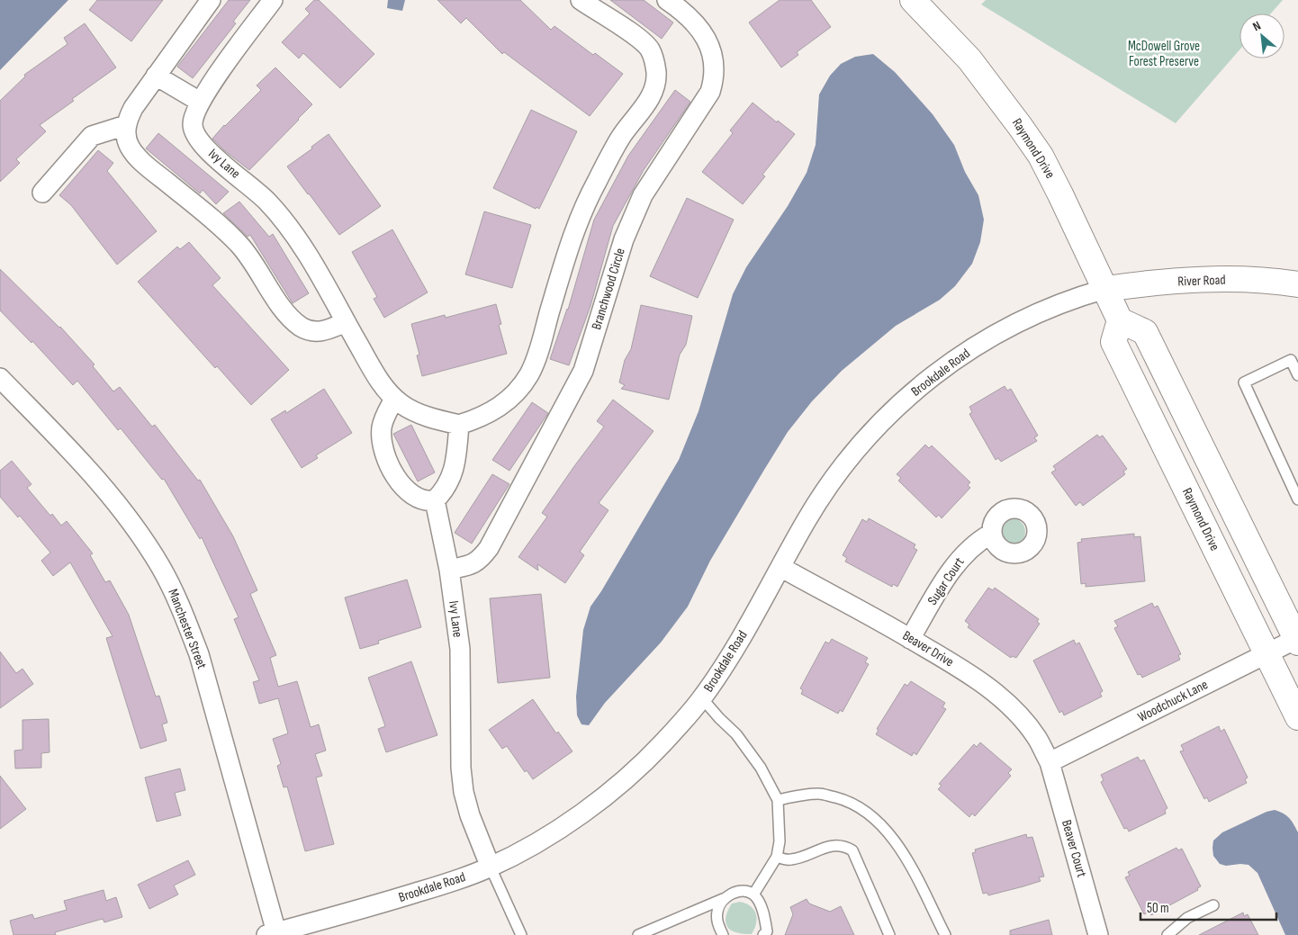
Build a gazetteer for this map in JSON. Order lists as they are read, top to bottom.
{
  "streets": {
    "street": [
      "Raymond Drive",
      "Ivy Lane",
      "River Road",
      "Branchwood Circle",
      "Brookdale Road",
      "Sugar Court",
      "Manchester Street",
      "Beaver Drive",
      "Woodchuck Lane",
      "Beaver Court"
    ]
  },
  "crossings": [
    ["Raymond Drive", "River Road"],
    ["Raymond Drive", "Brookdale Road"],
    ["Raymond Drive", "Woodchuck Lane"],
    ["Ivy Lane", "Branchwood Circle"],
    ["Ivy Lane", "Brookdale Road"],
    ["River Road", "Brookdale Road"],
    ["Brookdale Road", "Manchester Street"],
    ["Brookdale Road", "Beaver Drive"],
    ["Sugar Court", "Beaver Drive"],
    ["Beaver Drive", "Woodchuck Lane"],
    ["Beaver Drive", "Beaver Court"],
    ["Woodchuck Lane", "Beaver Court"]
  ],
  "parks": ["McDowell Grove Forest Preserve"],
  "scale_bar": "50 m",
  "north": "top left"
}
